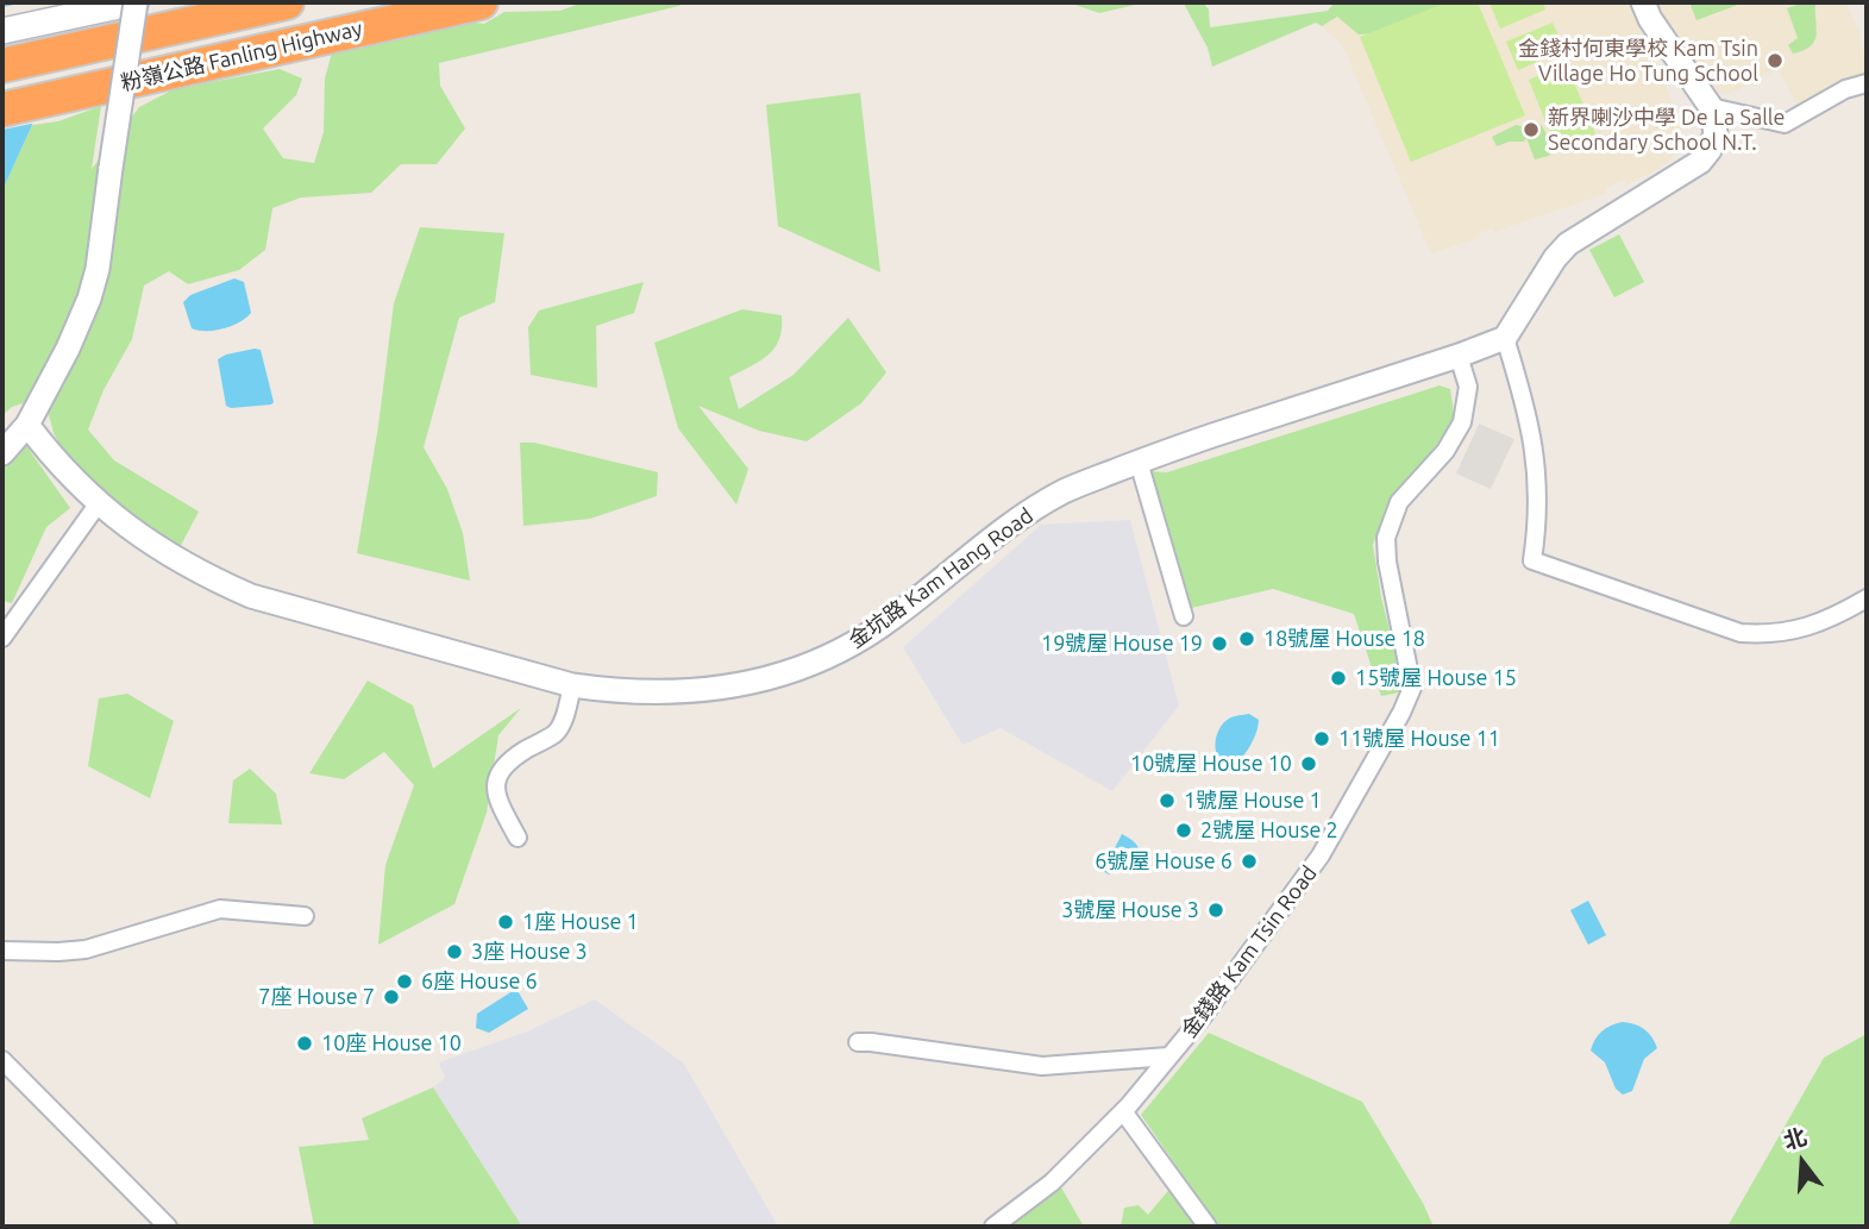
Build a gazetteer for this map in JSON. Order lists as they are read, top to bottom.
{
  "streets": {
    "highway": ["粉嶺公路 Fanling Highway"],
    "street": ["金坑路 Kam Hang Road", "金錢路 Kam Tsin Road"]
  },
  "crossings": [
    ["金坑路 Kam Hang Road", "金錢路 Kam Tsin Road"]
  ],
  "places": [
    "金錢村何東學校 Kam Tsin Village Ho Tung School",
    "新界喇沙中學 De La Salle Secondary School N.T.",
    "18號屋 House 18",
    "19號屋 House 19",
    "15號屋 House 15",
    "11號屋 House 11",
    "10號屋 House 10",
    "1號屋 House 1",
    "2號屋 House 2",
    "6號屋 House 6",
    "3號屋 House 3",
    "1座 House 1",
    "3座 House 3",
    "6座 House 6",
    "7座 House 7",
    "10座 House 10"
  ],
  "north": "top"
}
